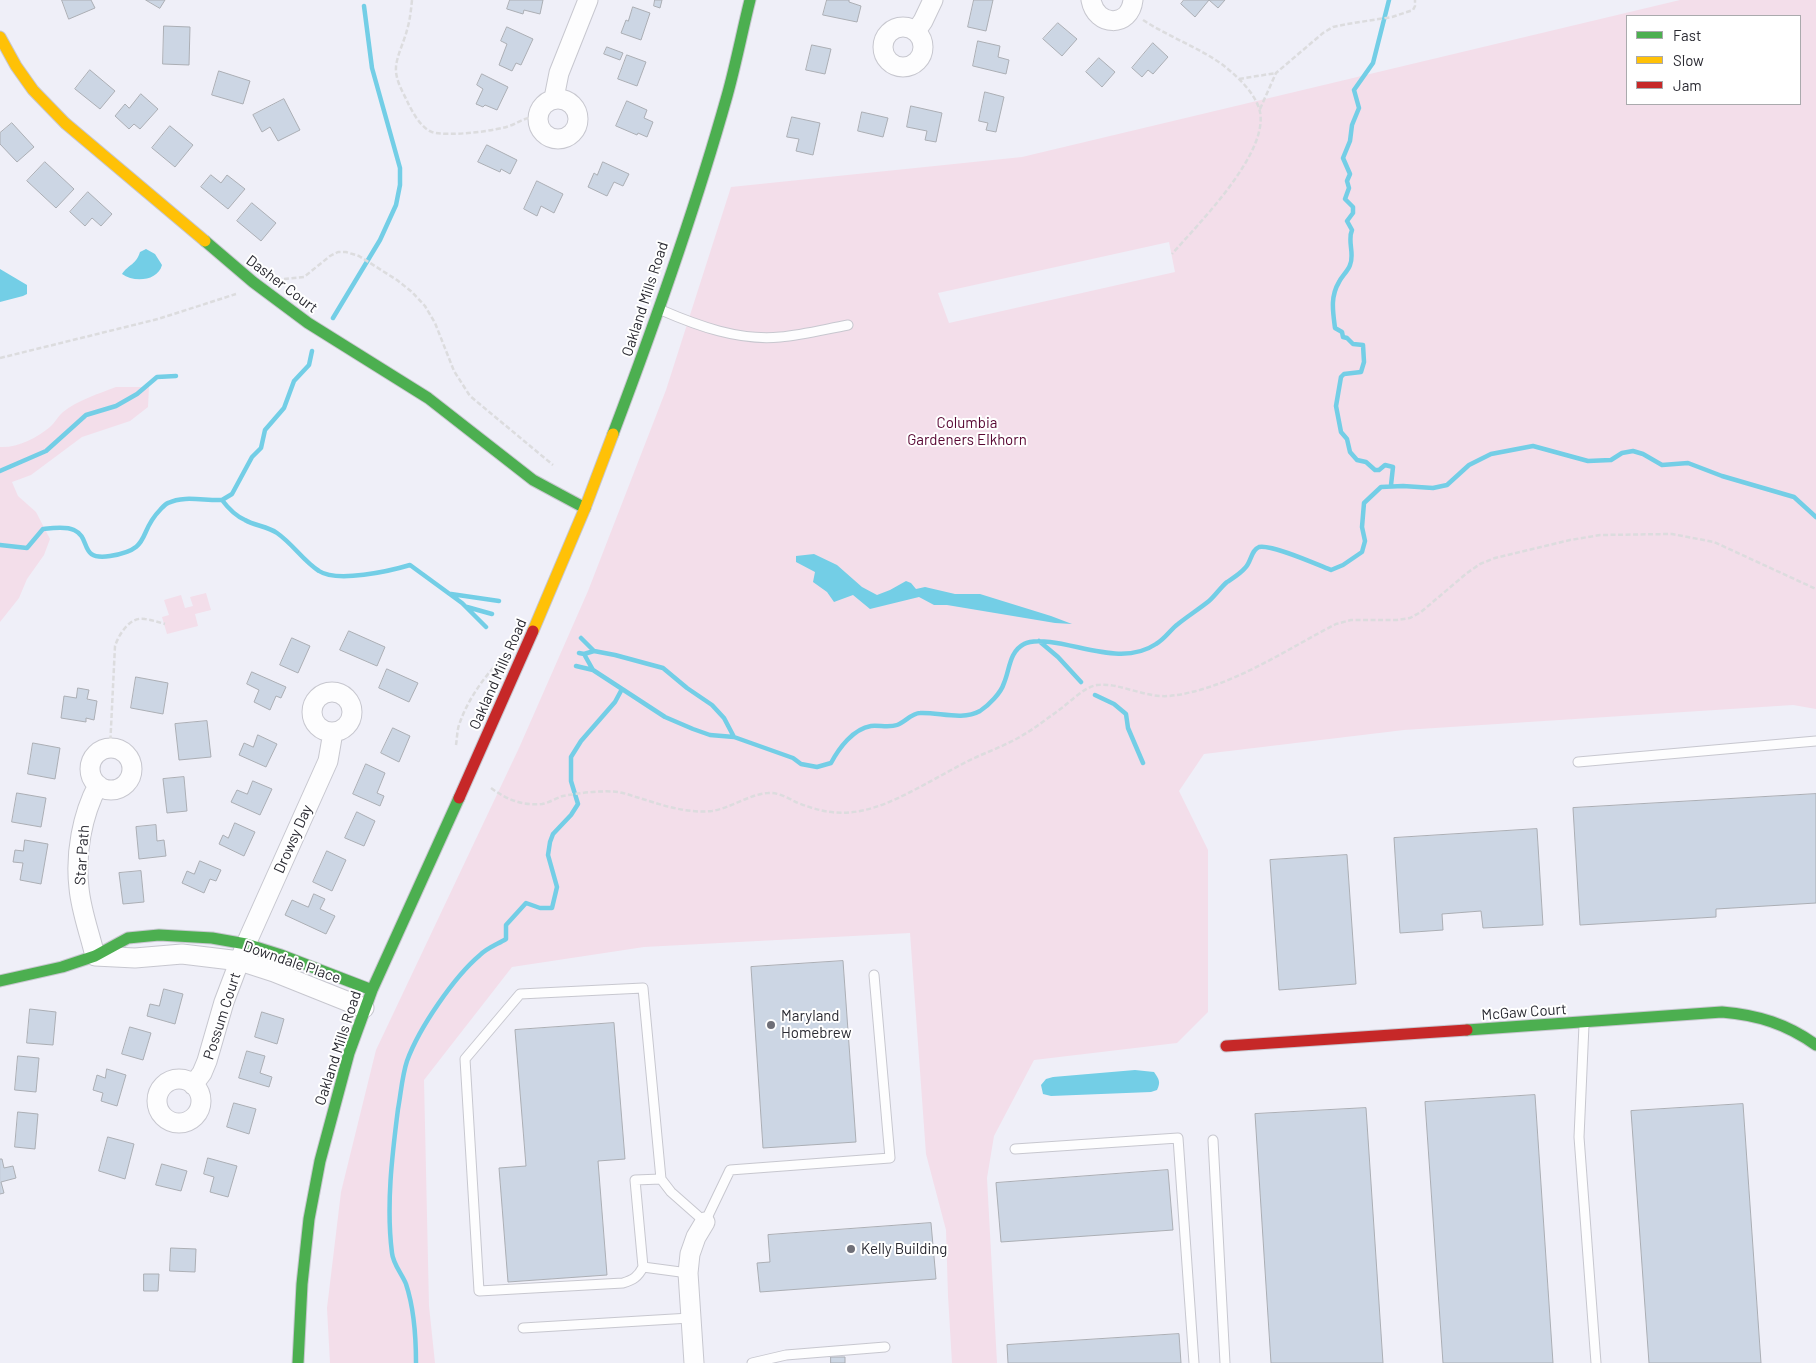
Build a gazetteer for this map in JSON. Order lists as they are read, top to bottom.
{
  "streets": {
    "street": [
      "Dasher Court",
      "Oakland Mills Road",
      "Drowsy Day",
      "Star Path",
      "Downdale Place",
      "McGaw Court",
      "Possum Court"
    ]
  },
  "crossings": [
    ["Dasher Court", "Oakland Mills Road"],
    ["Oakland Mills Road", "Downdale Place"],
    ["Drowsy Day", "Downdale Place"],
    ["Drowsy Day", "Possum Court"],
    ["Star Path", "Downdale Place"],
    ["Downdale Place", "Possum Court"]
  ],
  "parks": ["Columbia Gardeners Elkhorn"],
  "places": ["Maryland Homebrew", "Kelly Building"],
  "legend": ["Fast", "Slow", "Jam"]
}
